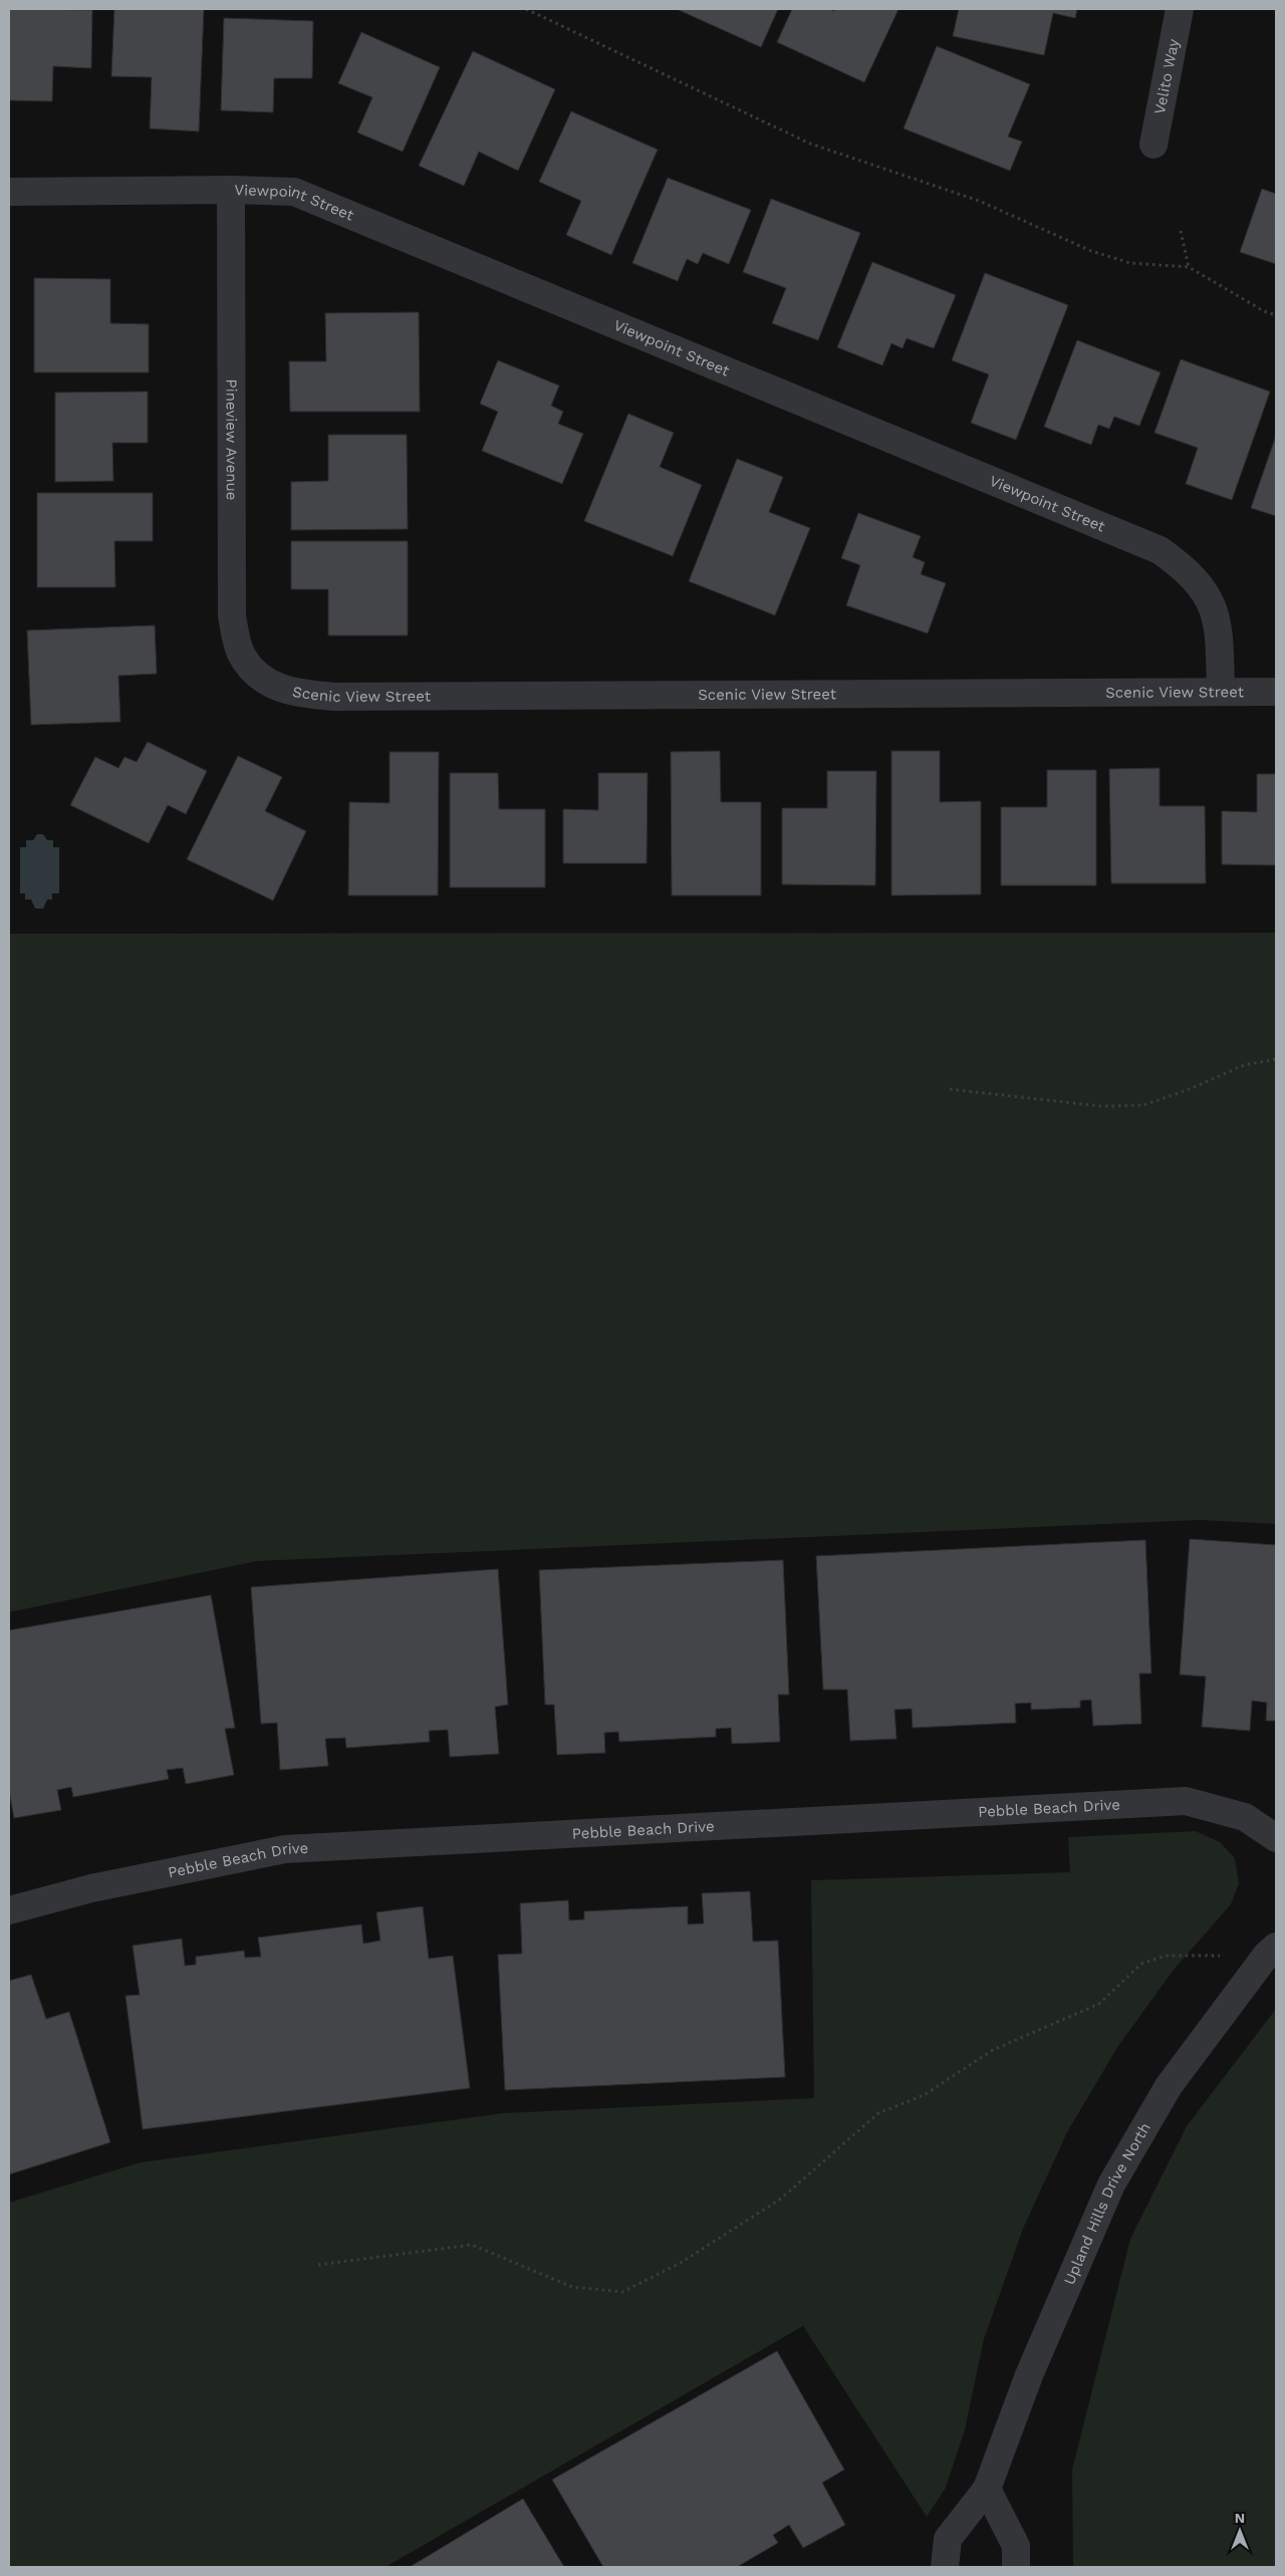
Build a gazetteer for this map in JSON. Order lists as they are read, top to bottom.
{
  "streets": {
    "street": [
      "Velito Way",
      "Viewpoint Street",
      "Pineview Avenue",
      "Scenic View Street",
      "Pebble Beach Drive",
      "Upland Hills Drive North"
    ]
  },
  "crossings": [
    ["Viewpoint Street", "Pineview Avenue"],
    ["Viewpoint Street", "Scenic View Street"],
    ["Pineview Avenue", "Scenic View Street"]
  ],
  "north": "top"
}
